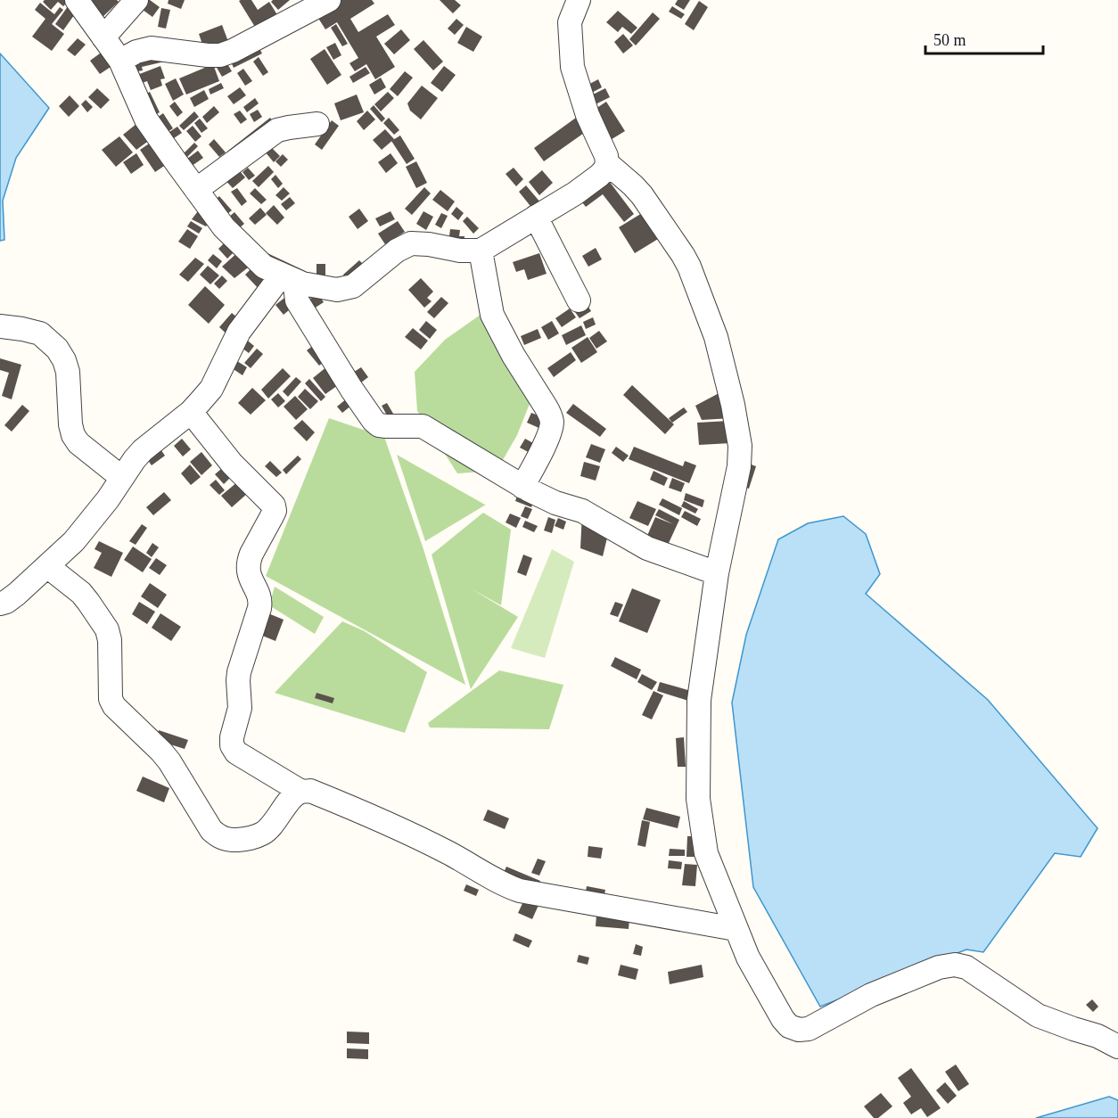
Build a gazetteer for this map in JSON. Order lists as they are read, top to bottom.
{
  "scale_bar": "50 m"
}
